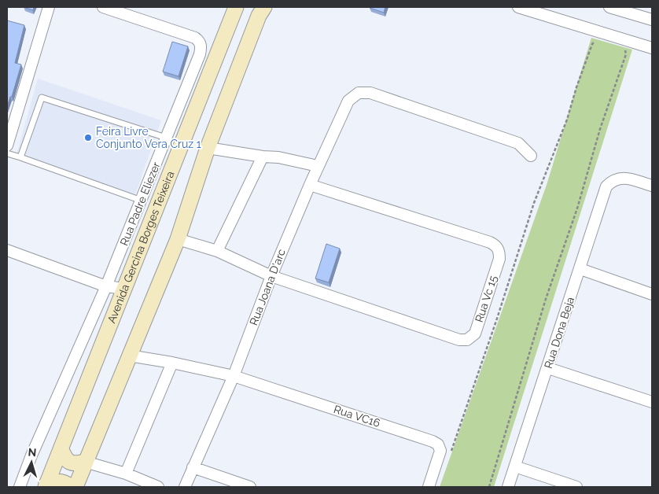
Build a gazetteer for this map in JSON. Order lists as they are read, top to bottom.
{
  "streets": {
    "main road": ["Avenida Gercina Borges Teixeira"],
    "street": [
      "Rua Padre Eliezer",
      "Rua Joana D'arc",
      "Rua Vc 15",
      "Rua Dona Beja",
      "Rua VC16"
    ]
  },
  "crossings": [
    ["Rua Joana D'arc", "Rua Vc 15"],
    ["Rua Joana D'arc", "Rua VC16"]
  ],
  "places": ["Feira Livre Conjunto Vera Cruz 1"],
  "north": "top"
}
